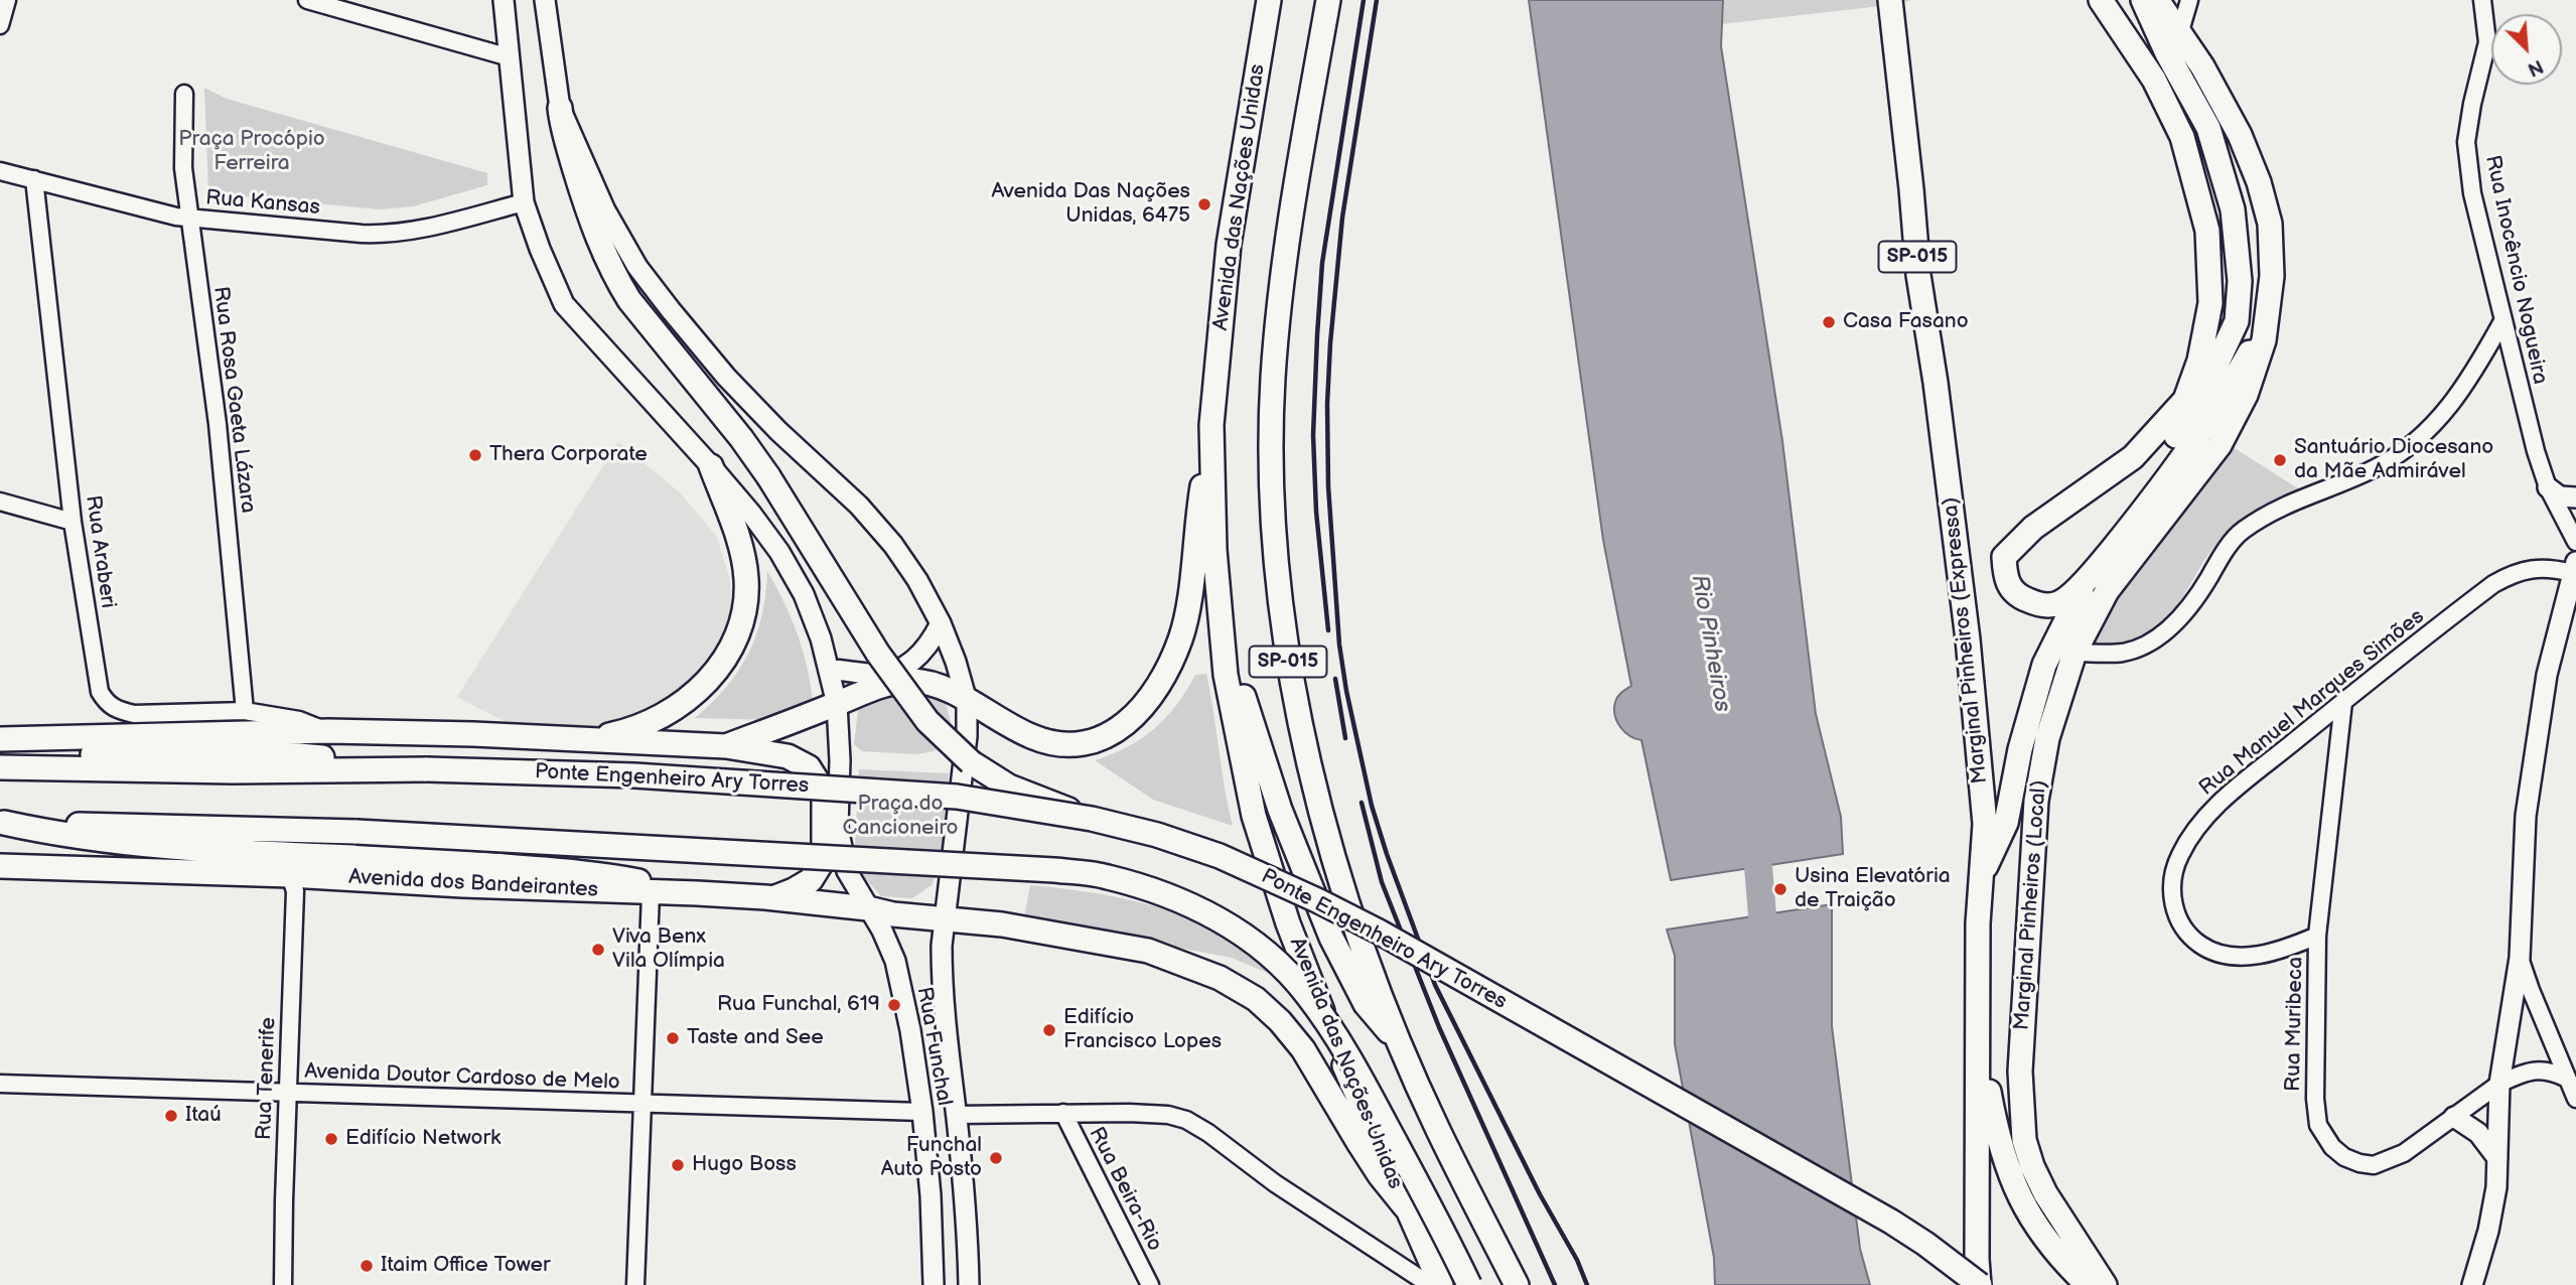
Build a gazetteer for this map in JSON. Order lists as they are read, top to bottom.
{
  "streets": {
    "highway": [
      "Avenida das Nações Unidas",
      "SP-015",
      "Marginal Pinheiros (Expressa)",
      "Ponte Engenheiro Ary Torres",
      "Avenida dos Bandeirantes",
      "Marginal Pinheiros (Local)"
    ],
    "main road": ["Rua Funchal"],
    "street": [
      "Rua Kansas",
      "Rua Inocêncio Nogueira",
      "Rua Rosa Gaeta Lázara",
      "Rua Araberi",
      "Rua Manuel Marques Simões",
      "Rua Muribeca",
      "Avenida Doutor Cardoso de Melo",
      "Rua Tenerife",
      "Rua Beira-Rio"
    ]
  },
  "crossings": [
    ["Avenida das Nações Unidas", "Avenida dos Bandeirantes"],
    ["Rua Kansas", "Rua Rosa Gaeta Lázara"],
    ["Rua Kansas", "Rua Araberi"],
    ["Rua Kansas", "Rua Funchal"],
    ["Rua Rosa Gaeta Lázara", "Rua Araberi"],
    ["Marginal Pinheiros (Expressa)", "Ponte Engenheiro Ary Torres"],
    ["Rua Manuel Marques Simões", "Rua Muribeca"],
    ["Avenida dos Bandeirantes", "Rua Funchal"],
    ["Avenida dos Bandeirantes", "Rua Tenerife"],
    ["Rua Funchal", "Avenida Doutor Cardoso de Melo"],
    ["Avenida Doutor Cardoso de Melo", "Rua Tenerife"]
  ],
  "water": ["Rio Pinheiros"],
  "parks": ["Praça Procópio Ferreira", "Praça do Cancioneiro"],
  "places": [
    "Avenida Das Nações Unidas, 6475",
    "Casa Fasano",
    "Thera Corporate",
    "Santuário Diocesano da Mãe Admirável",
    "Usina Elevatória de Traição",
    "Viva Benx Vila Olímpia",
    "Rua Funchal, 619",
    "Edifício Francisco Lopes",
    "Taste and See",
    "Itaú",
    "Edifício Network",
    "Funchal Auto Posto",
    "Hugo Boss",
    "Itaim Office Tower"
  ],
  "north": "bottom right"
}
